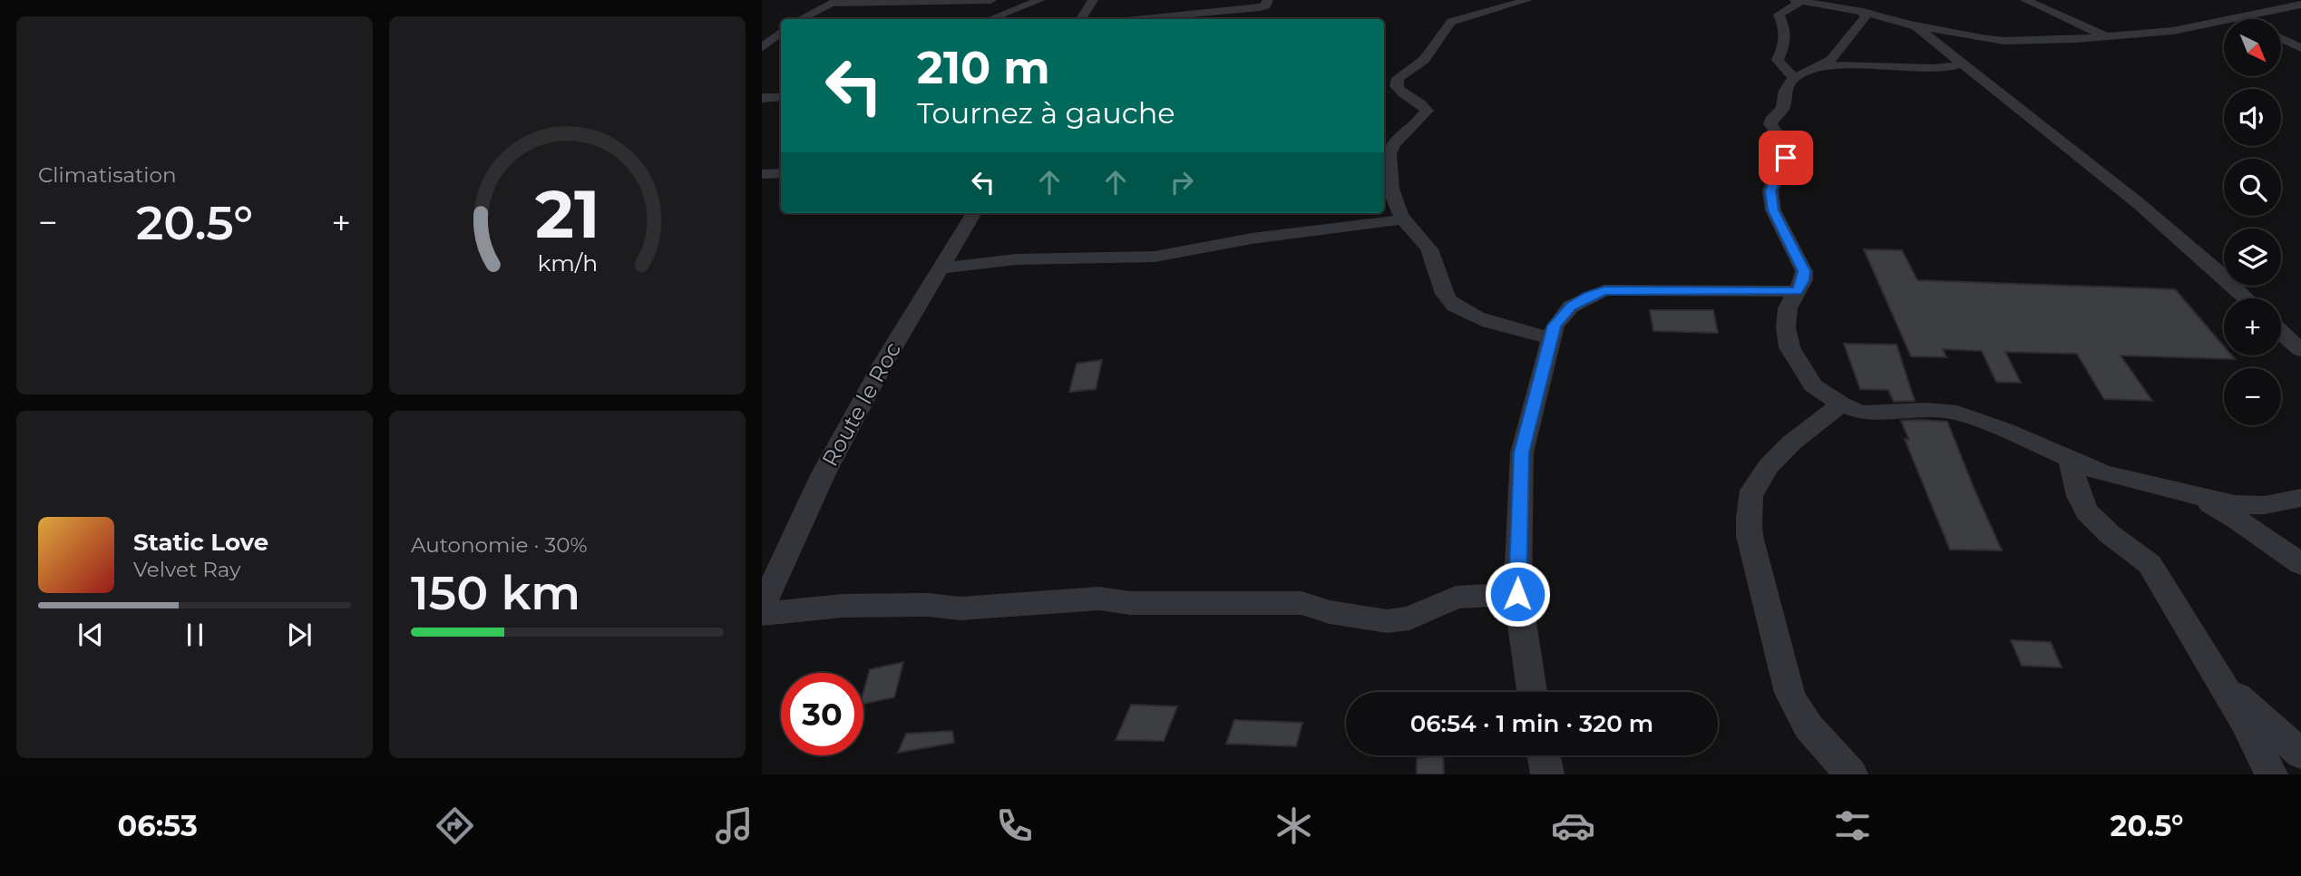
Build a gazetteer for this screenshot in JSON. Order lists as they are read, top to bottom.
{
  "streets": {
    "street": ["Route le Roc"]
  },
  "north": "bottom right",
  "page": {
    "tile": [
      "Climatisation",
      ["Autonomie · 30%", "150 km"]
    ],
    "map_buttons": ["+", "−"],
    "turn": ["210 m", "Tournez à gauche"],
    "heat": ["−", "20.5°", "+"],
    "song": ["Static Love", "Velvet Ray"],
    "limit": "30",
    "trip": "06:54 · 1 min · 320 m",
    "tabs": ["06:53", "20.5°"],
    "gauge": ["21", "km/h"]
  }
}
